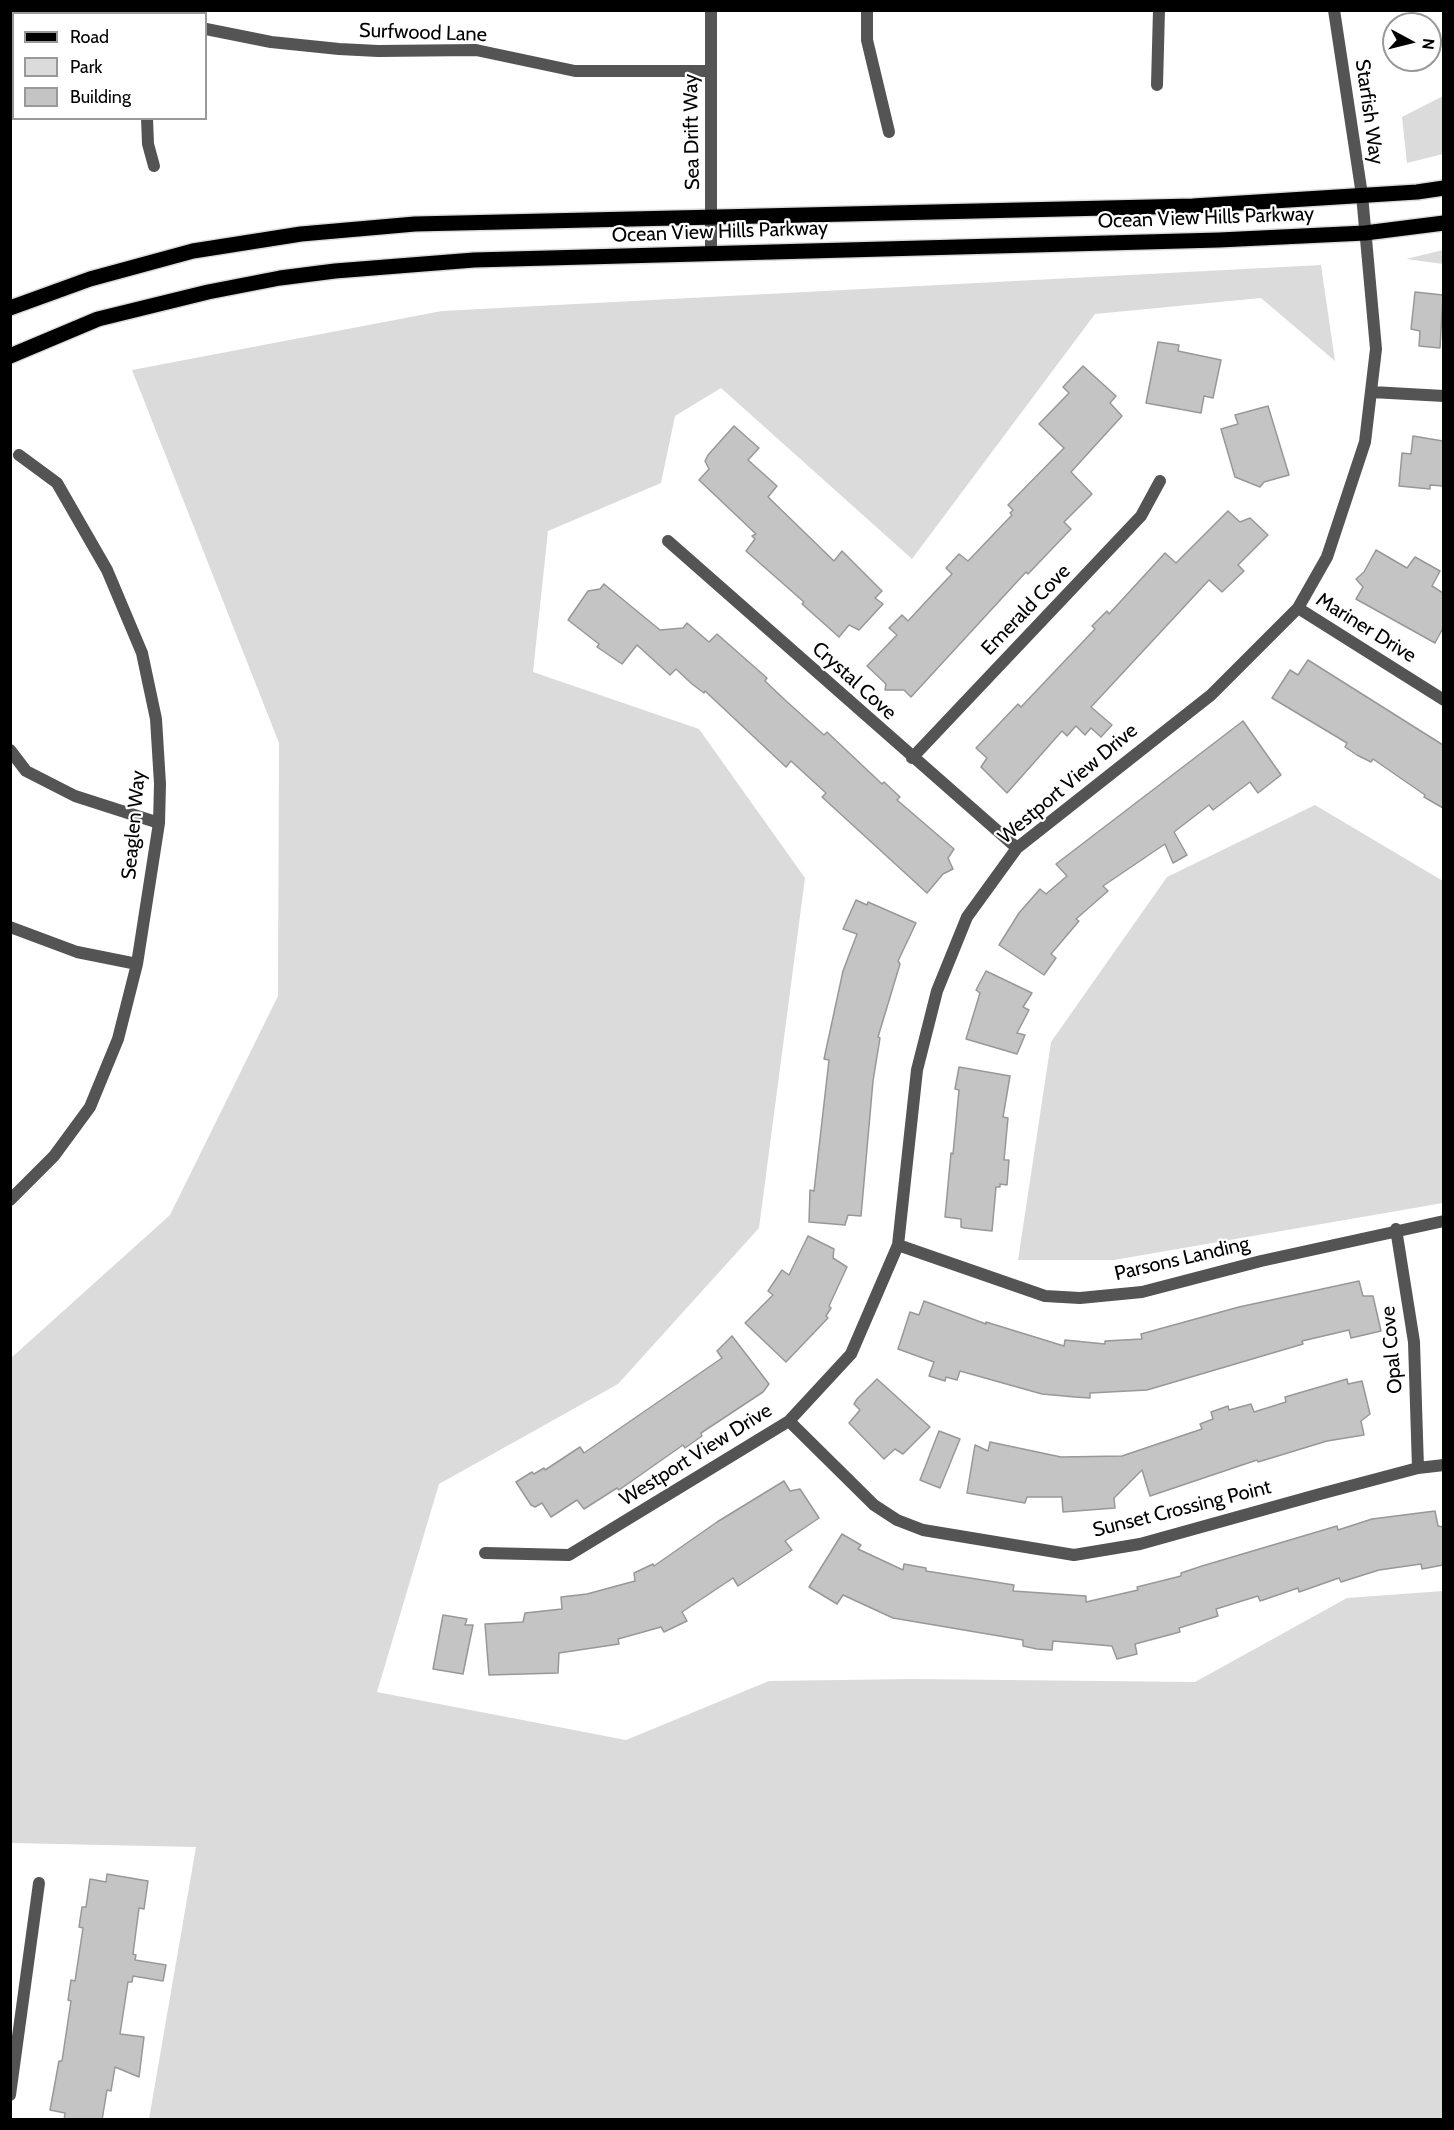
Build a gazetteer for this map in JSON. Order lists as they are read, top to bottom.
{
  "streets": {
    "main road": ["Ocean View Hills Parkway"],
    "street": [
      "Surfwood Lane",
      "Starfish Way",
      "Sea Drift Way",
      "Emerald Cove",
      "Mariner Drive",
      "Crystal Cove",
      "Westport View Drive",
      "Seaglen Way",
      "Parsons Landing",
      "Opal Cove",
      "Sunset Crossing Point"
    ]
  },
  "crossings": [
    ["Surfwood Lane", "Sea Drift Way"],
    ["Starfish Way", "Ocean View Hills Parkway"],
    ["Starfish Way", "Westport View Drive"],
    ["Sea Drift Way", "Ocean View Hills Parkway"],
    ["Ocean View Hills Parkway", "Westport View Drive"],
    ["Emerald Cove", "Crystal Cove"],
    ["Mariner Drive", "Westport View Drive"],
    ["Crystal Cove", "Westport View Drive"],
    ["Westport View Drive", "Parsons Landing"],
    ["Westport View Drive", "Sunset Crossing Point"],
    ["Parsons Landing", "Opal Cove"],
    ["Opal Cove", "Sunset Crossing Point"]
  ],
  "legend": ["Road", "Park", "Building"],
  "north": "right"
}
